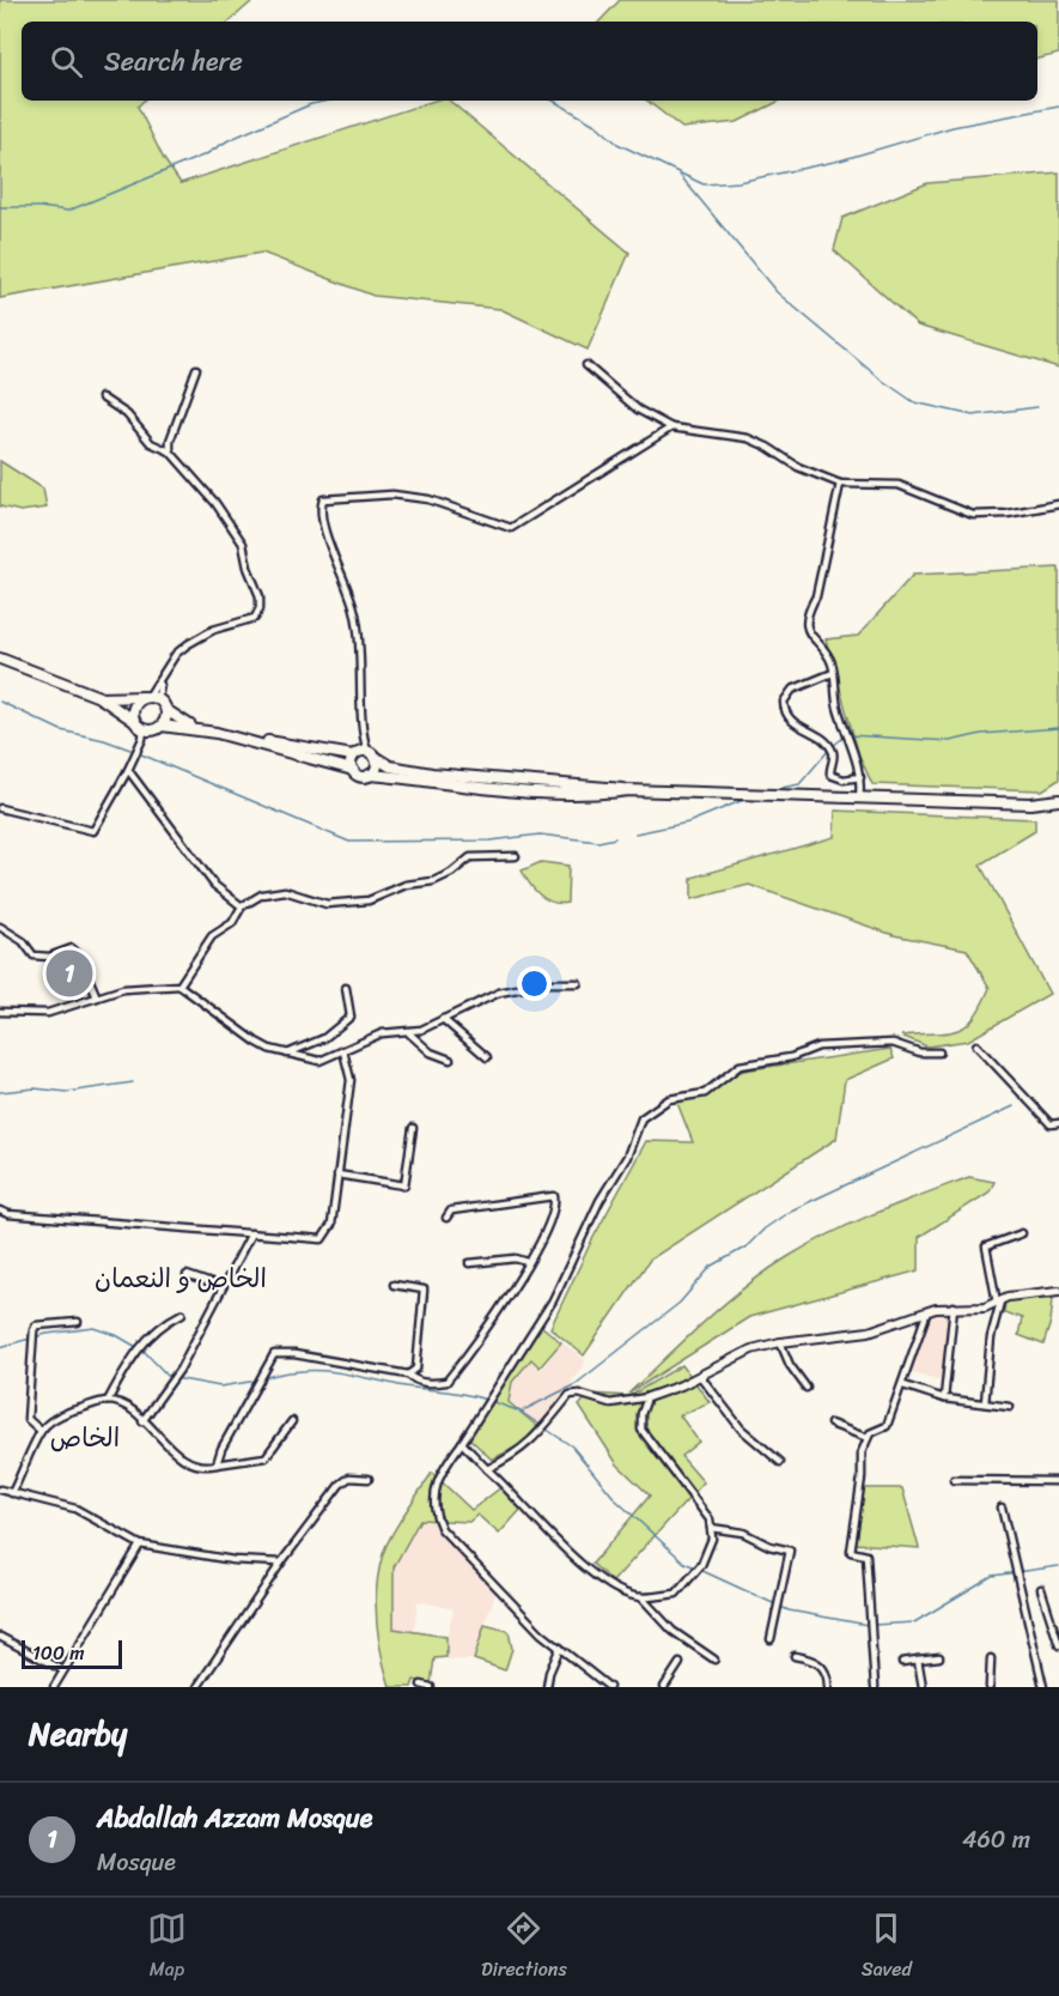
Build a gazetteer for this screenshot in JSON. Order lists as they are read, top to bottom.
{
  "districts": ["الخاص و النعمان", "الخاص"],
  "scale_bar": "100 m",
  "page": {
    "search": "Search here",
    "pins": "1",
    "scale": "100 m",
    "heading": "Nearby",
    "list": [
      {
        "mark": "1",
        "name": "Abdallah Azzam Mosque",
        "note": "Mosque",
        "value": "460 m"
      }
    ],
    "nav": ["Map", "Directions", "Saved"]
  }
}
